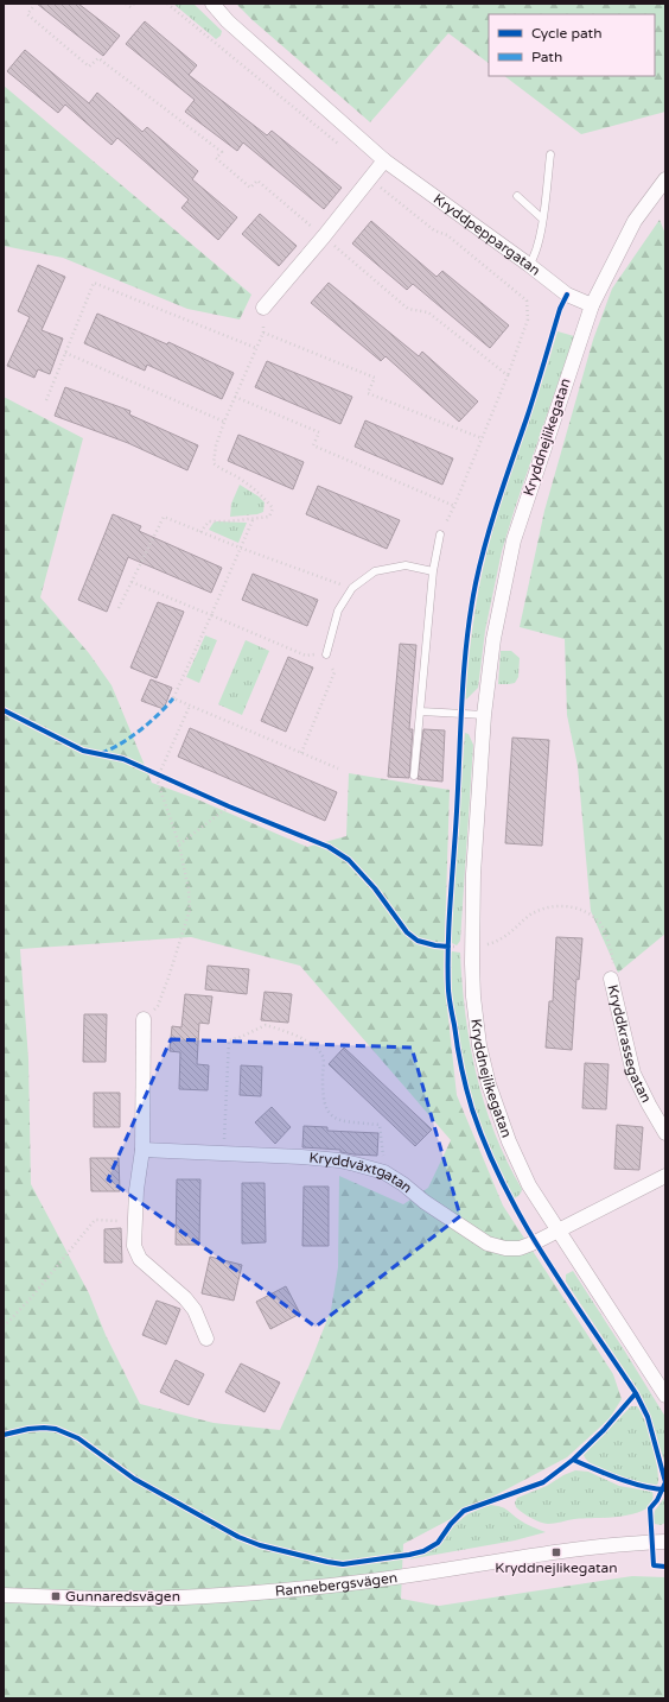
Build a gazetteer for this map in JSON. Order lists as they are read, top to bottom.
{
  "streets": {
    "street": [
      "Kryddpeppargatan",
      "Kryddnejlikegatan",
      "Kryddkrassegatan",
      "Kryddväxtgatan",
      "Rannebergsvägen"
    ]
  },
  "crossings": [
    ["Kryddpeppargatan", "Kryddnejlikegatan"],
    ["Kryddnejlikegatan", "Kryddväxtgatan"]
  ],
  "places": {
    "transit": ["Kryddnejlikegatan", "Gunnaredsvägen"]
  },
  "legend": ["Cycle path", "Path"]
}
